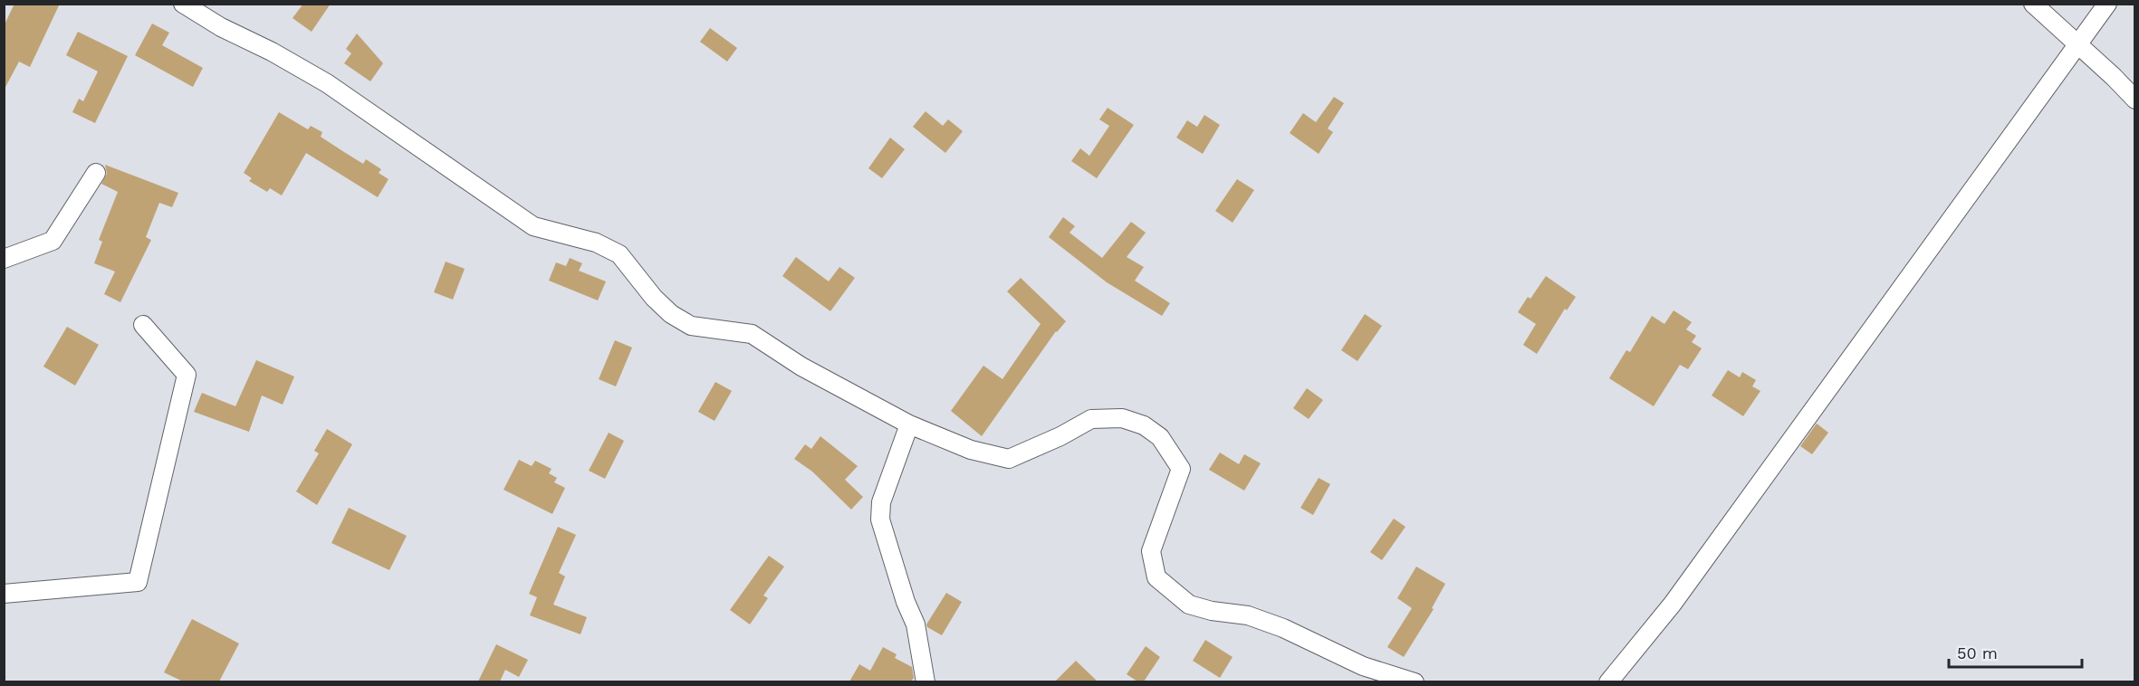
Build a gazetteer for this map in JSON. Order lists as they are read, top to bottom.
{
  "scale_bar": "50 m"
}
